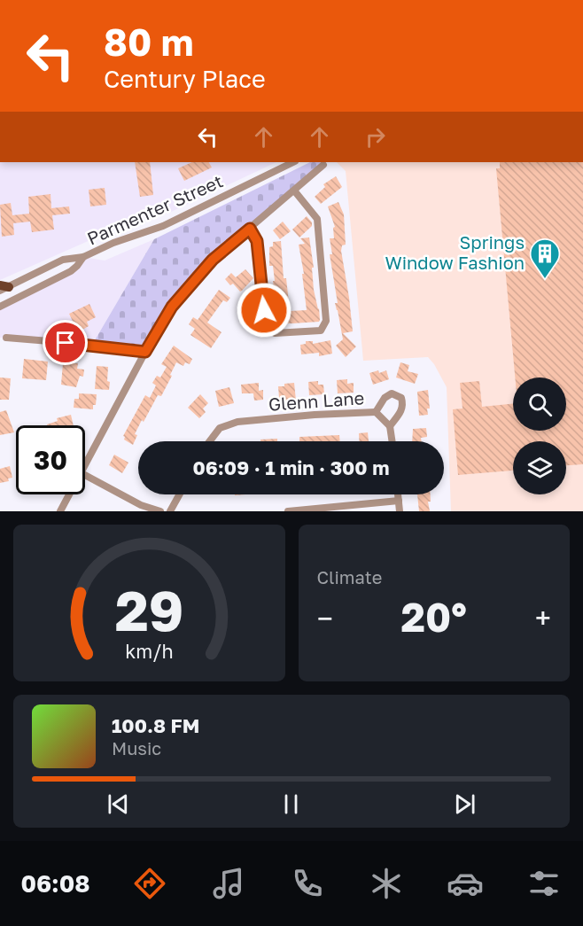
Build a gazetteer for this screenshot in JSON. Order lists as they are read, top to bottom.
{
  "streets": {
    "street": ["Parmenter Street", "Glenn Lane"]
  },
  "places": {
    "building": ["Springs Window Fashion"]
  },
  "page": {
    "turn": ["80 m", "Century Place"],
    "limit": "30",
    "trip": "06:09 · 1 min · 300 m",
    "tile": "Climate",
    "heat": ["−", "20°", "+"],
    "song": ["100.8 FM", "Music"],
    "tabs": "06:08",
    "gauge": ["29", "km/h"]
  }
}
